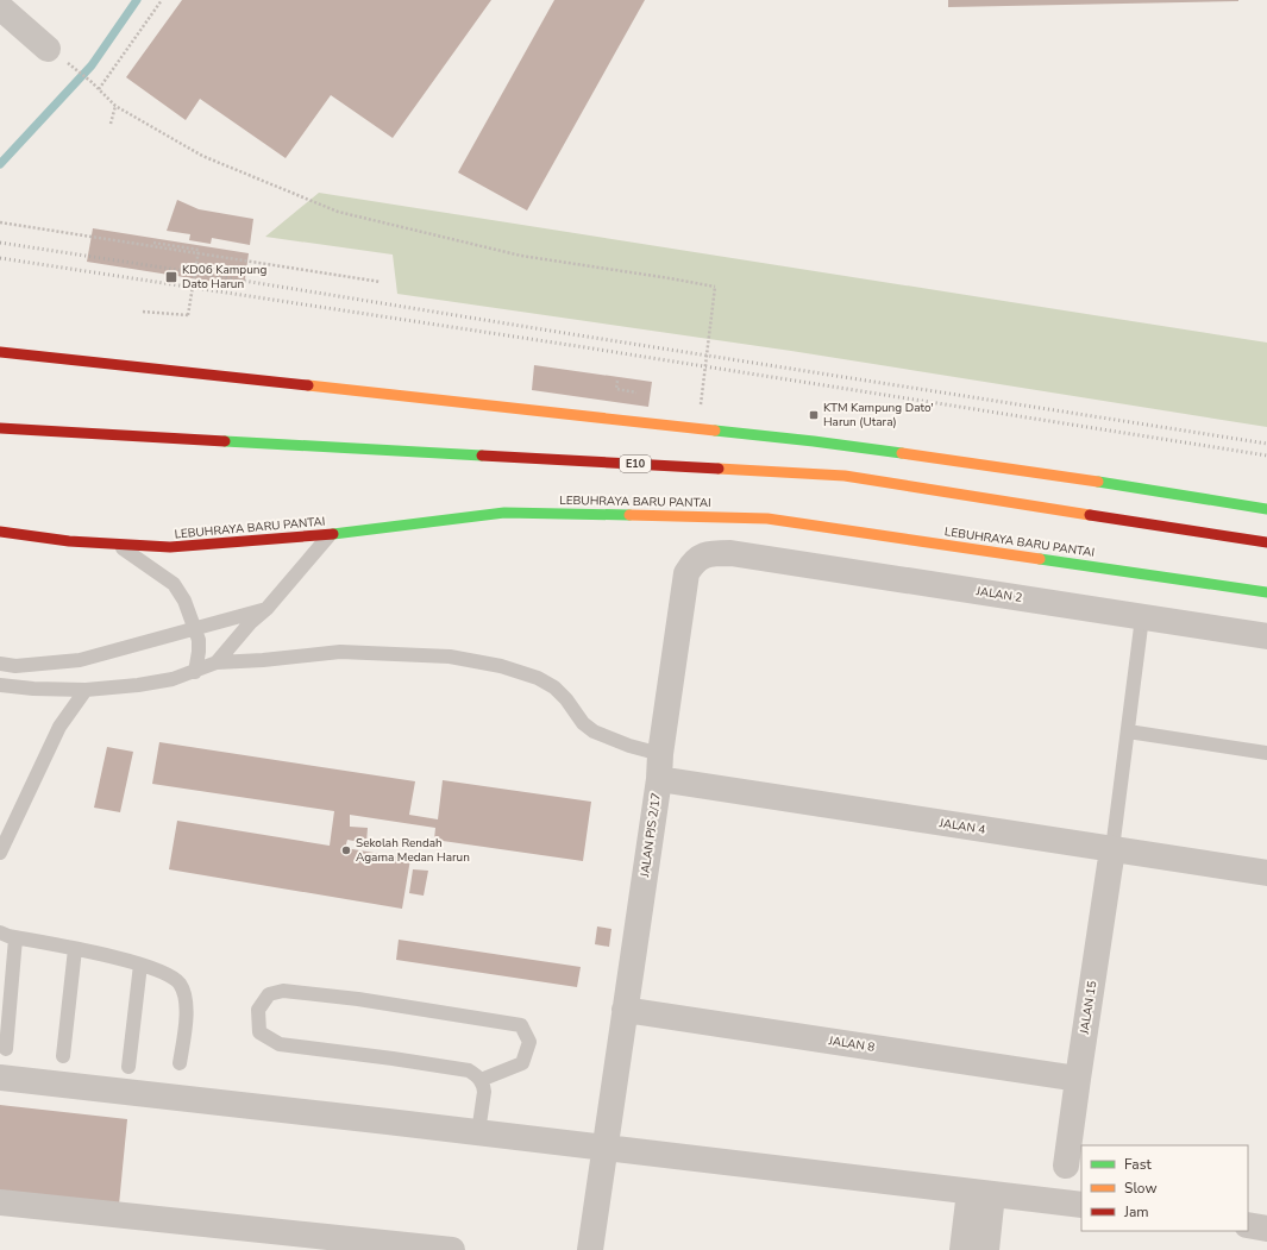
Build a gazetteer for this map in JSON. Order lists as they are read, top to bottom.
{
  "streets": {
    "highway": ["E10", "LEBUHRAYA BARU PANTAI"],
    "street": [
      "JALAN 2",
      "JALAN 4",
      "JALAN PJS 2/17",
      "JALAN 15",
      "JALAN 8"
    ]
  },
  "crossings": [
    ["JALAN 2", "JALAN PJS 2/17"],
    ["JALAN 4", "JALAN PJS 2/17"],
    ["JALAN 4", "JALAN 15"],
    ["JALAN PJS 2/17", "JALAN 8"],
    ["JALAN 15", "JALAN 8"]
  ],
  "places": {
    "transit": ["KD06 Kampung Dato Harun", "KTM Kampung Dato' Harun (Utara)"],
    "other": ["Sekolah Rendah Agama Medan Harun"]
  },
  "legend": ["Fast", "Slow", "Jam"]
}
